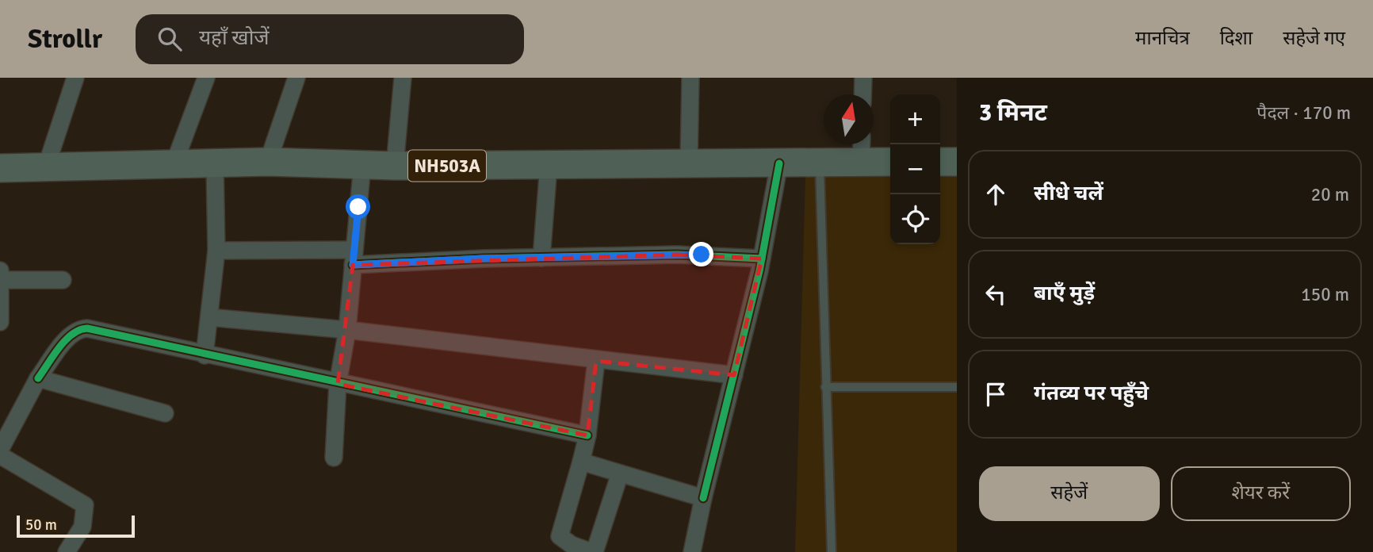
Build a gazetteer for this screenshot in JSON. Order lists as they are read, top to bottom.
{
  "streets": {
    "highway": ["NH503A"]
  },
  "scale_bar": "50 m",
  "north": "top",
  "page": {
    "header": "Strollr",
    "search": "यहाँ खोजें",
    "nav": ["मानचित्र", "दिशा", "सहेजे गए"],
    "heading": ["3 मिनट", "पैदल · 170 m"],
    "map_buttons": ["+", "−"],
    "list": [
      ["सीधे चलें", "20 m"],
      ["बाएँ मुड़ें", "150 m"],
      "गंतव्य पर पहुँचे"
    ],
    "buttons": ["सहेजें", "शेयर करें"],
    "scale": "50 m"
  }
}
